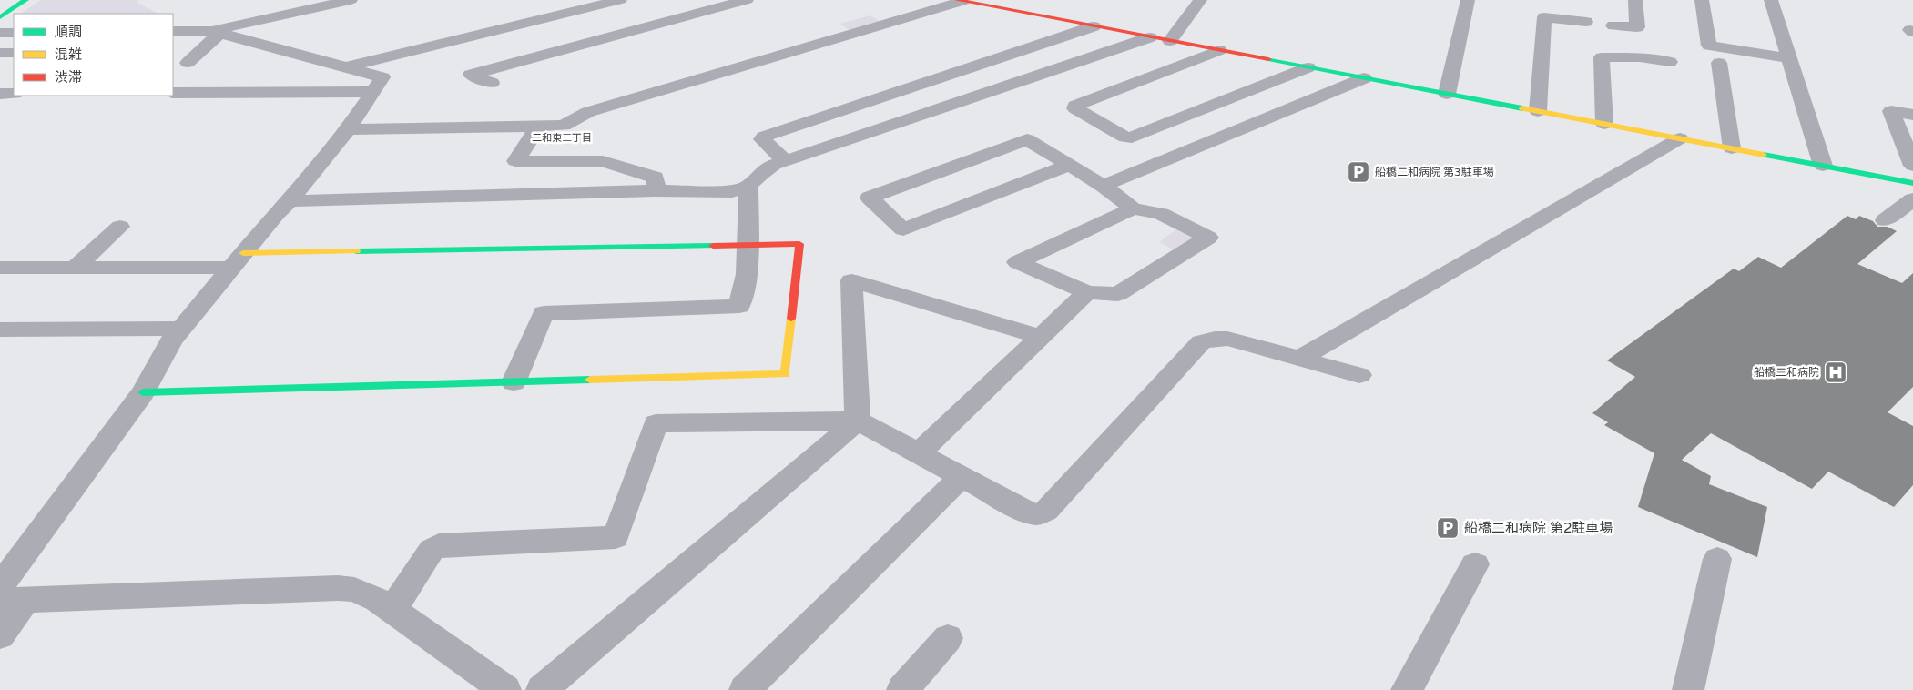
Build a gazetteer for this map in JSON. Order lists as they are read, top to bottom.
{
  "districts": ["二和東三丁目"],
  "places": {
    "parking": ["船橋二和病院 第3駐車場", "船橋二和病院 第2駐車場"],
    "hospital": ["船橋二和病院"]
  },
  "legend": ["順調", "混雑", "渋滞"]
}
